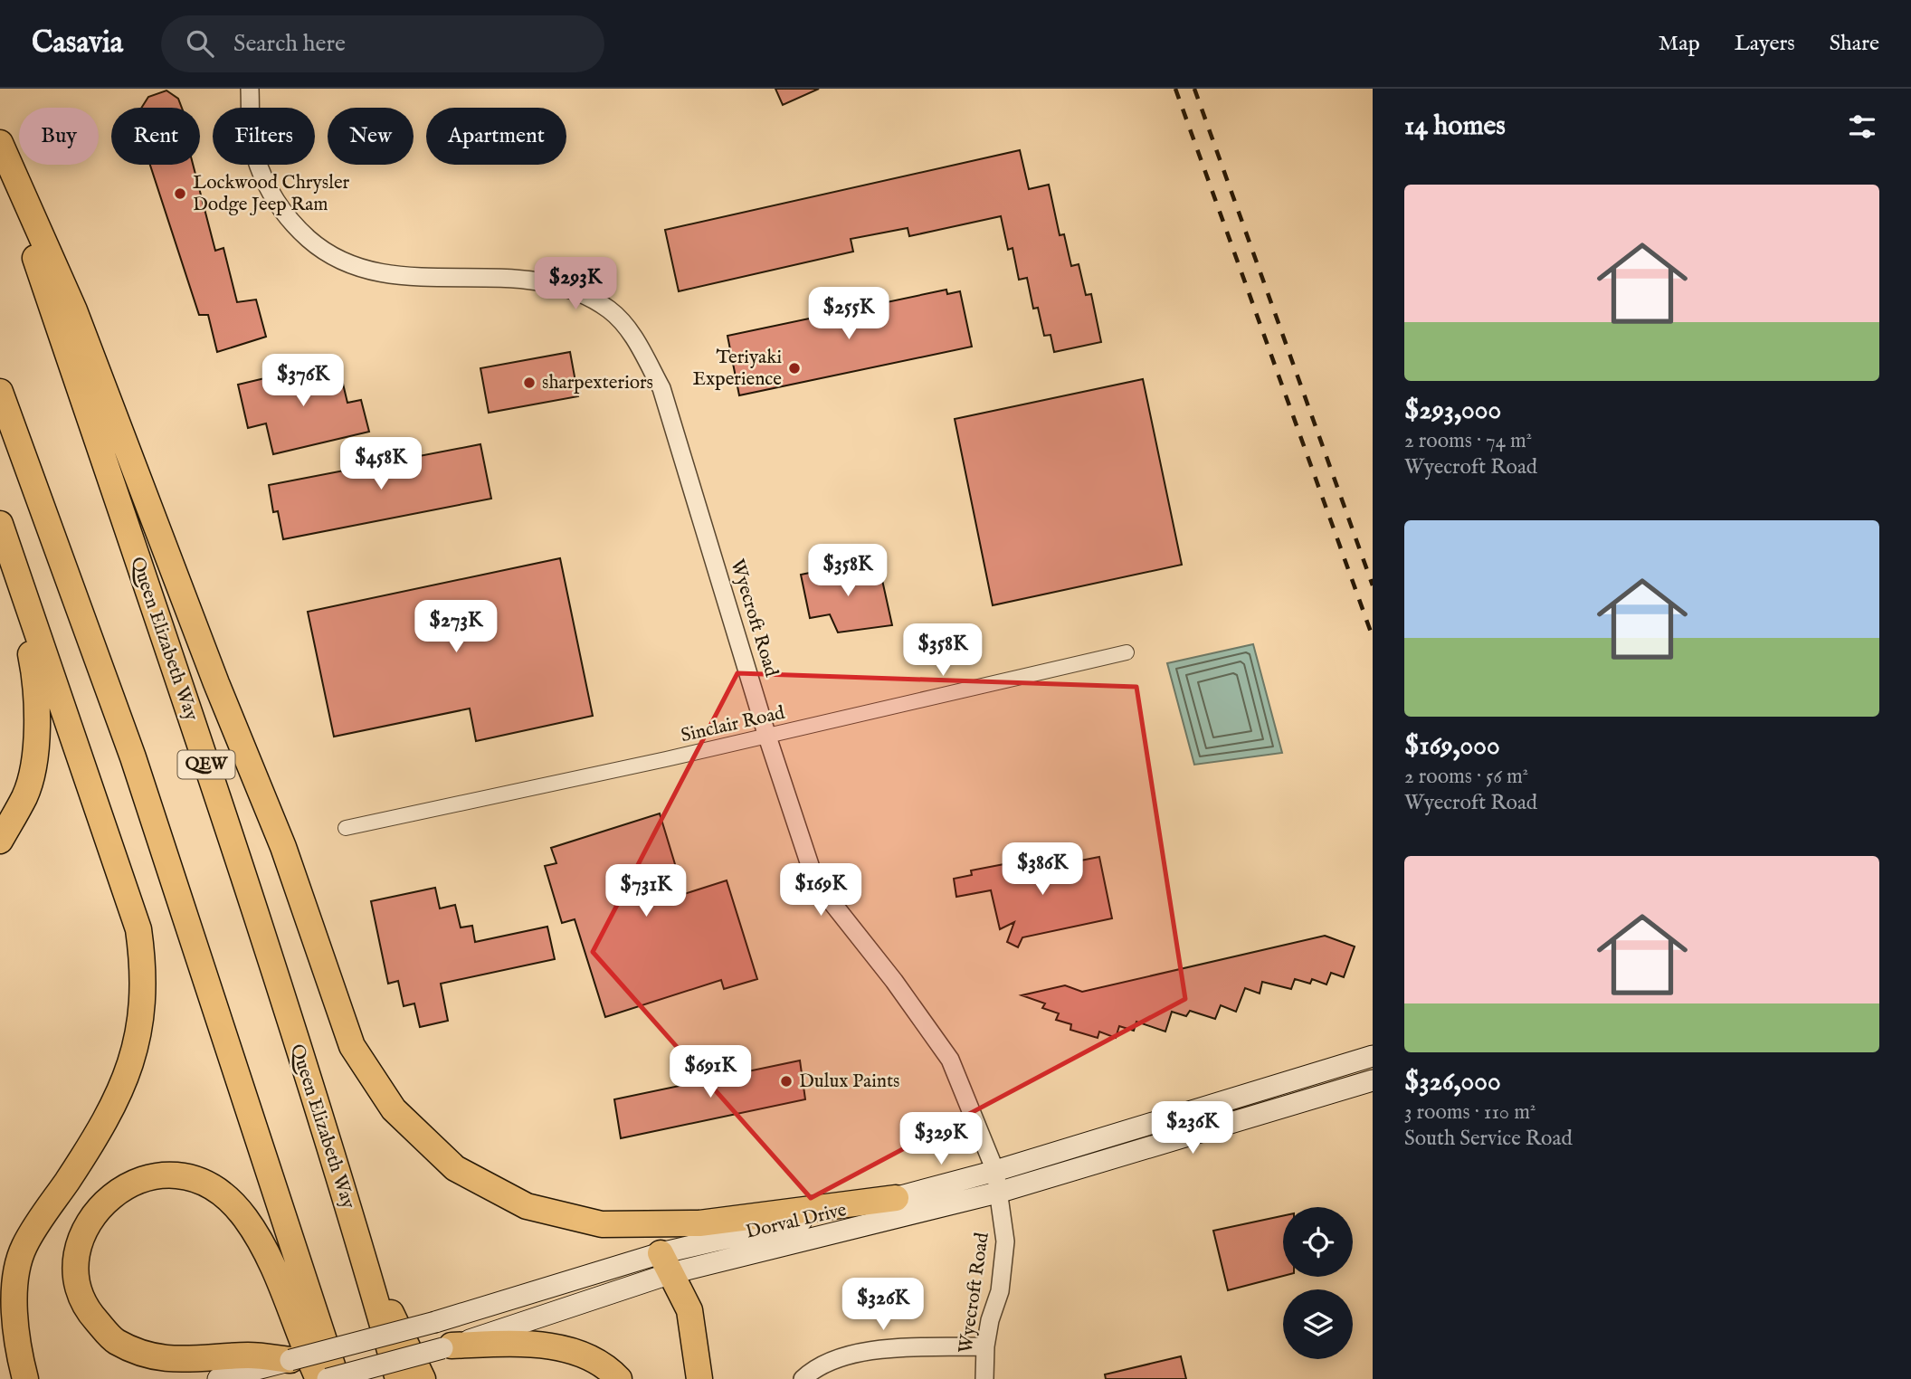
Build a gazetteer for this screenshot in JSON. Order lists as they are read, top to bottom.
{
  "streets": {
    "highway": ["Queen Elizabeth Way", "QEW"],
    "main road": ["Dorval Drive"],
    "street": ["Wyecroft Road", "Sinclair Road"]
  },
  "crossings": [
    ["Wyecroft Road", "Sinclair Road"],
    ["Wyecroft Road", "Dorval Drive"]
  ],
  "places": [
    "Lockwood Chrysler Dodge Jeep Ram",
    "Teriyaki Experience",
    "sharpexteriors",
    "Dulux Paints"
  ],
  "page": {
    "header": "Casavia",
    "search": "Search here",
    "nav": ["Map", "Layers", "Share"],
    "heading": "14 homes",
    "chip": [
      "Buy",
      "Rent",
      "Filters",
      "New",
      "Apartment"
    ],
    "list": [
      {
        "name": "$293,000",
        "note": "2 rooms · 74 m² · Wyecroft Road"
      },
      {
        "name": "$169,000",
        "note": "2 rooms · 56 m² · Wyecroft Road"
      },
      {
        "name": "$326,000",
        "note": "3 rooms · 110 m² · South Service Road"
      }
    ],
    "price": [
      "$293K",
      "$255K",
      "$376K",
      "$458K",
      "$358K",
      "$273K",
      "$358K",
      "$386K",
      "$169K",
      "$731K",
      "$691K",
      "$236K",
      "$329K",
      "$326K"
    ]
  }
}
